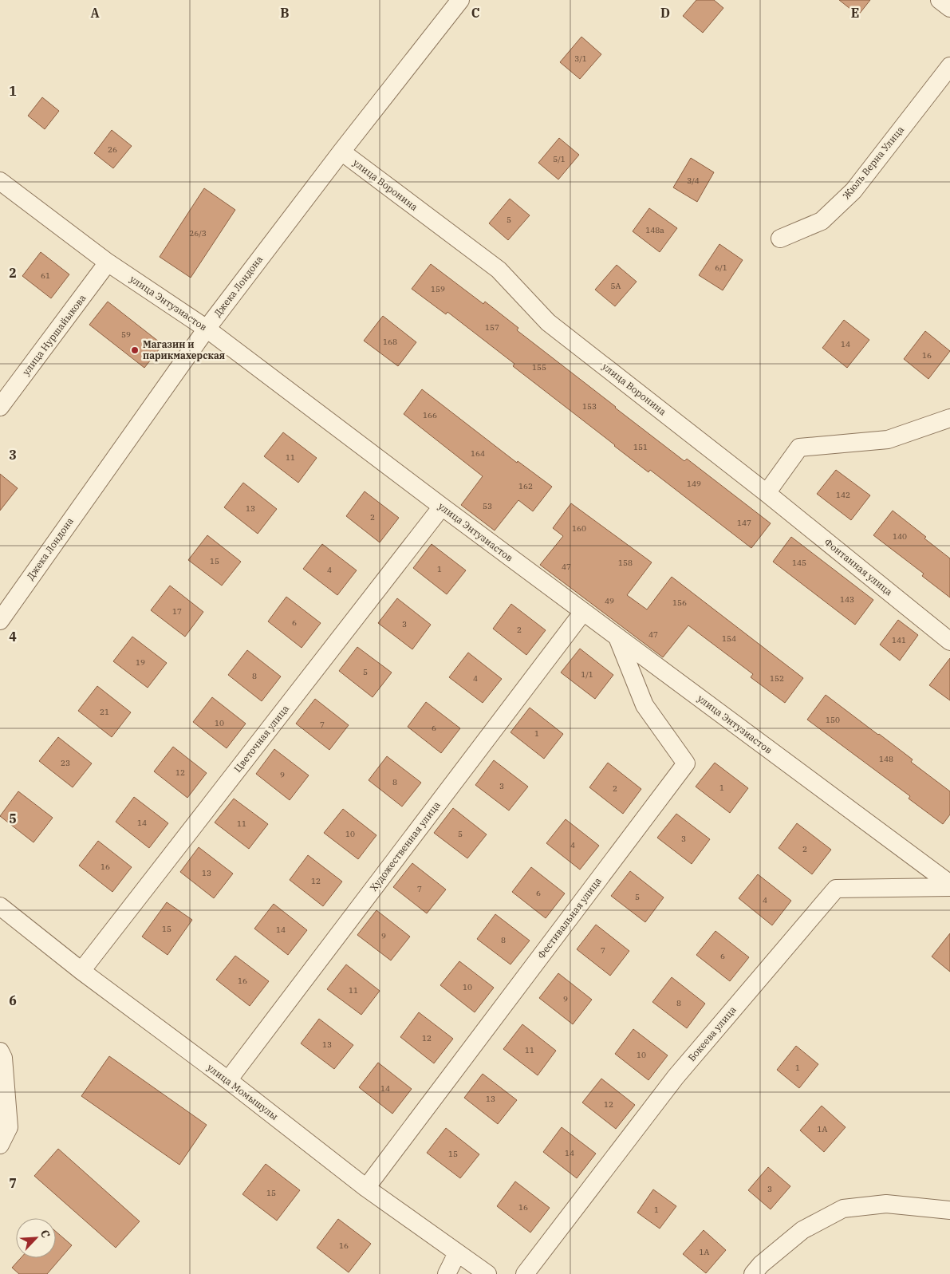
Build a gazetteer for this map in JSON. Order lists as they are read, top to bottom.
{
  "streets": {
    "street": [
      "Жюль Верна Улица",
      "улица Воронина",
      "Джека Лондона",
      "улица Энтузиастов",
      "улица Нуршайыкова",
      "Фонтанная улица",
      "Цветочная улица",
      "Художественная улица",
      "Фестивальная улица",
      "Бокеева улица",
      "улица Момышулы"
    ]
  },
  "crossings": [
    ["улица Воронина", "Джека Лондона"],
    ["улица Воронина", "Фонтанная улица"],
    ["Джека Лондона", "улица Энтузиастов"],
    ["улица Энтузиастов", "улица Нуршайыкова"],
    ["улица Энтузиастов", "Цветочная улица"],
    ["улица Энтузиастов", "Художественная улица"],
    ["улица Энтузиастов", "Фестивальная улица"],
    ["Цветочная улица", "улица Момышулы"],
    ["Художественная улица", "улица Момышулы"],
    ["Фестивальная улица", "улица Момышулы"]
  ],
  "places": ["Магазин и парикмахерская"],
  "house_numbers": [
    "3/1",
    "26",
    "5/1",
    "3/4",
    "5",
    "148a",
    "26/3",
    "6/1",
    "61",
    "5А",
    "159",
    "157",
    "59",
    "168",
    "14",
    "16",
    "155",
    "153",
    "166",
    "151",
    "164",
    "11",
    "149",
    "162",
    "142",
    "53",
    "13",
    "2",
    "147",
    "160",
    "140",
    "15",
    "158",
    "145",
    "47",
    "1",
    "4",
    "143",
    "49",
    "156",
    "17",
    "6",
    "3",
    "2",
    "47",
    "154",
    "141",
    "19",
    "5",
    "1/1",
    "8",
    "4",
    "152",
    "21",
    "150",
    "10",
    "7",
    "6",
    "1",
    "148",
    "23",
    "12",
    "9",
    "8",
    "3",
    "1",
    "2",
    "14",
    "11",
    "10",
    "5",
    "3",
    "4",
    "2",
    "16",
    "13",
    "12",
    "7",
    "6",
    "5",
    "4",
    "15",
    "14",
    "9",
    "8",
    "7",
    "6",
    "16",
    "10",
    "11",
    "9",
    "8",
    "12",
    "13",
    "11",
    "10",
    "1",
    "14",
    "13",
    "12",
    "1А",
    "14",
    "15",
    "3",
    "15",
    "16",
    "1",
    "16",
    "1А"
  ],
  "north": "top right",
  "grid": {
    "columns": [
      "A",
      "B",
      "C",
      "D",
      "E"
    ],
    "rows": [
      "1",
      "2",
      "3",
      "4",
      "5",
      "6",
      "7"
    ]
  }
}
